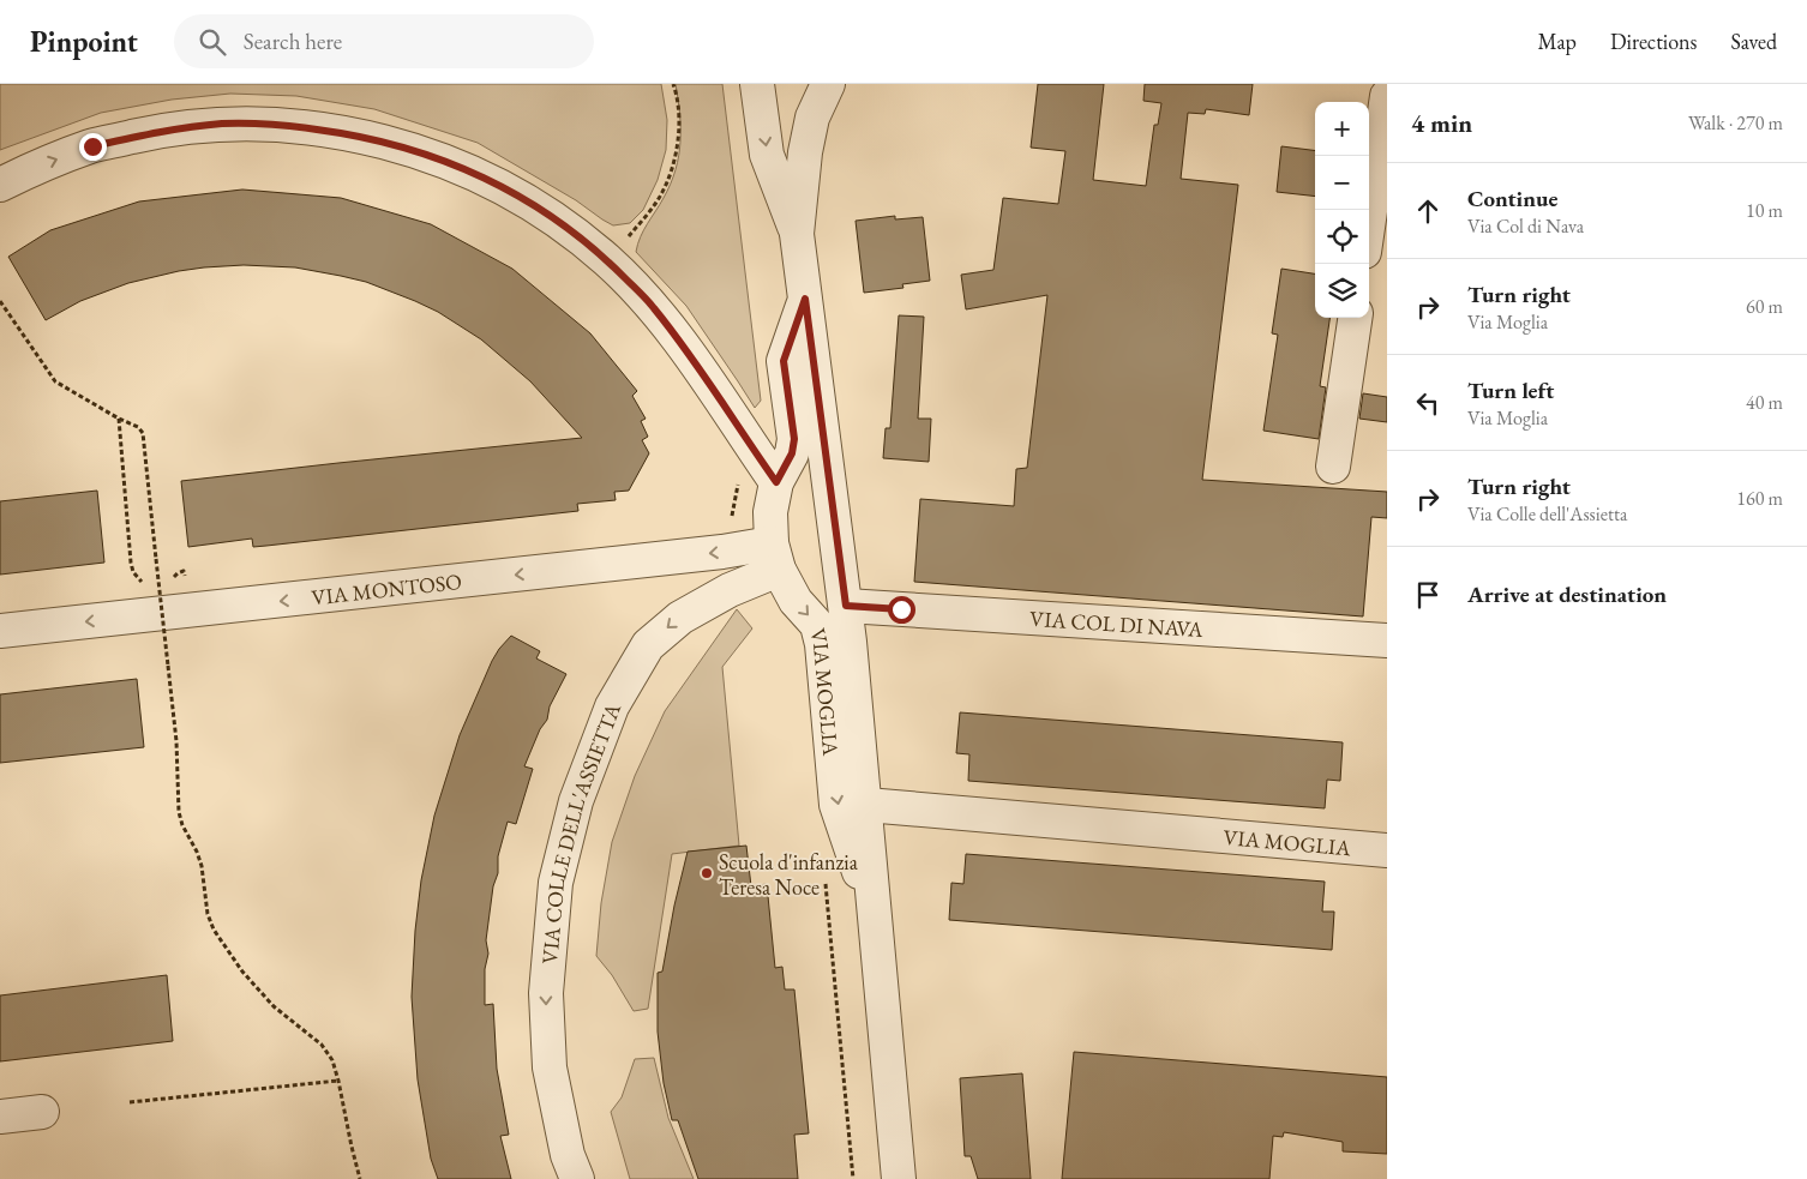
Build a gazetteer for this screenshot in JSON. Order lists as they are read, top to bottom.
{
  "streets": {
    "street": [
      "VIA MONTOSO",
      "VIA COL DI NAVA",
      "VIA MOGLIA",
      "VIA COLLE DELL'ASSIETTA"
    ]
  },
  "crossings": [
    ["VIA MONTOSO", "VIA MOGLIA"],
    ["VIA MONTOSO", "VIA COLLE DELL'ASSIETTA"],
    ["VIA COL DI NAVA", "VIA MOGLIA"],
    ["VIA MOGLIA", "VIA COLLE DELL'ASSIETTA"]
  ],
  "one_way": ["VIA MONTOSO", "VIA COLLE DELL'ASSIETTA"],
  "places": ["Scuola d'infanzia Teresa Noce"],
  "page": {
    "header": "Pinpoint",
    "search": "Search here",
    "nav": ["Map", "Directions", "Saved"],
    "heading": ["4 min", "Walk · 270 m"],
    "map_buttons": ["+", "−"],
    "list": [
      ["Continue", "Via Col di Nava", "10 m"],
      ["Turn right", "Via Moglia", "60 m"],
      ["Turn left", "Via Moglia", "40 m"],
      ["Turn right", "Via Colle dell'Assietta", "160 m"],
      "Arrive at destination"
    ]
  }
}
